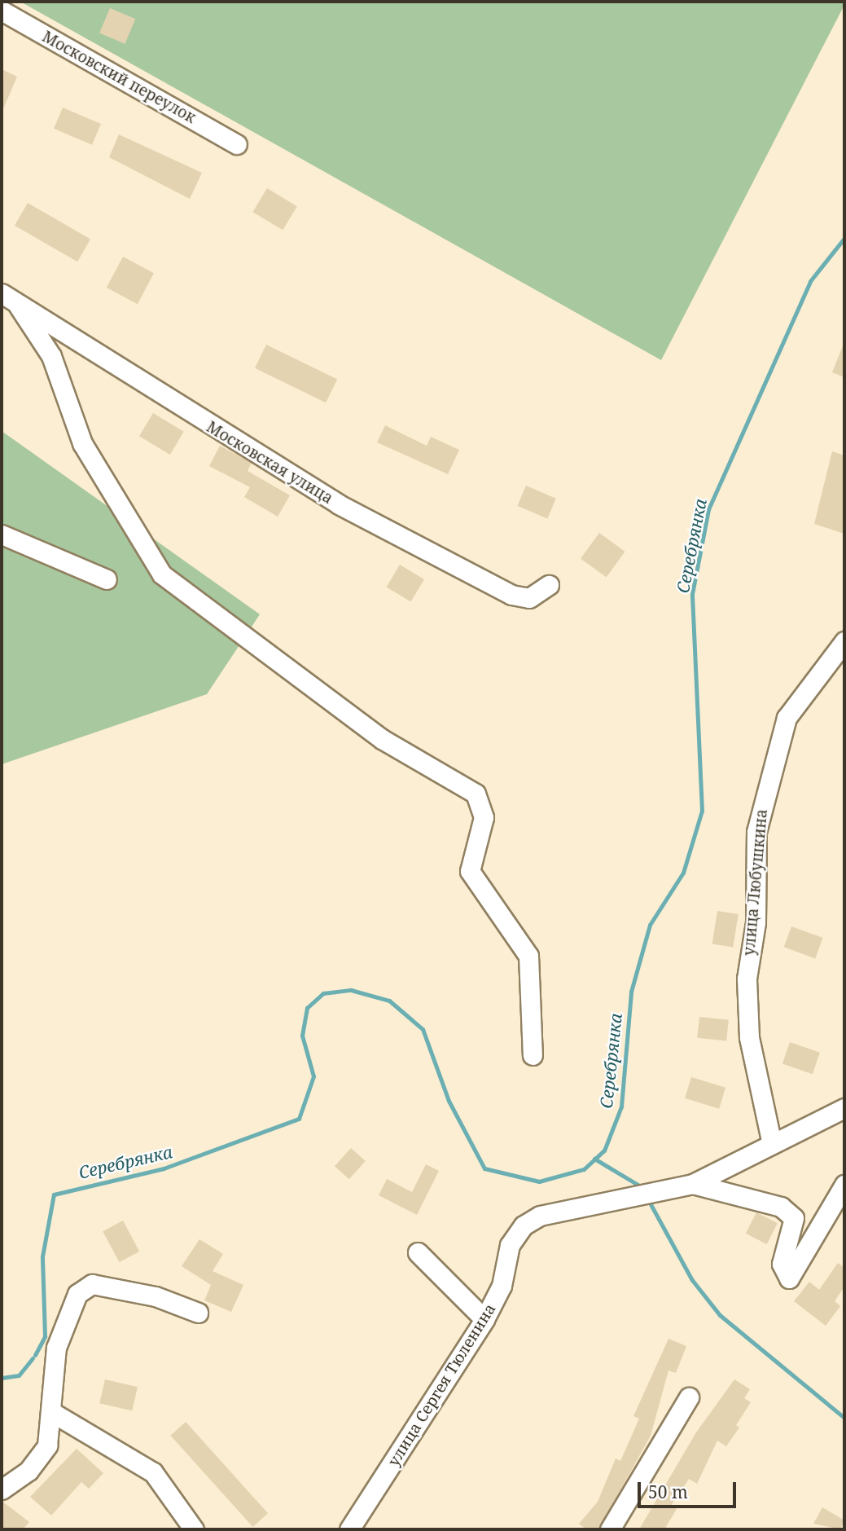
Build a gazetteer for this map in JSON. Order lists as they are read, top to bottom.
{
  "streets": {
    "street": [
      "Московский переулок",
      "Московская улица",
      "улица Любушкина",
      "улица Сергея Тюленина"
    ]
  },
  "crossings": [
    ["улица Любушкина", "улица Сергея Тюленина"]
  ],
  "water": ["Серебрянка"],
  "scale_bar": "50 m"
}
